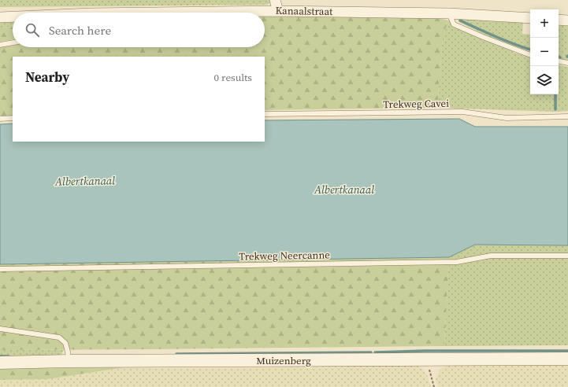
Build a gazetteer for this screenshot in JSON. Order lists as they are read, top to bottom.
{
  "streets": {
    "street": ["Kanaalstraat", "Muizenberg"],
    "lane": ["Trekweg Cavei", "Trekweg Neercanne"]
  },
  "water": ["Albertkanaal"],
  "page": {
    "map_buttons": ["+", "−"],
    "search": "Search here",
    "heading": ["Nearby", "0 results"]
  }
}
